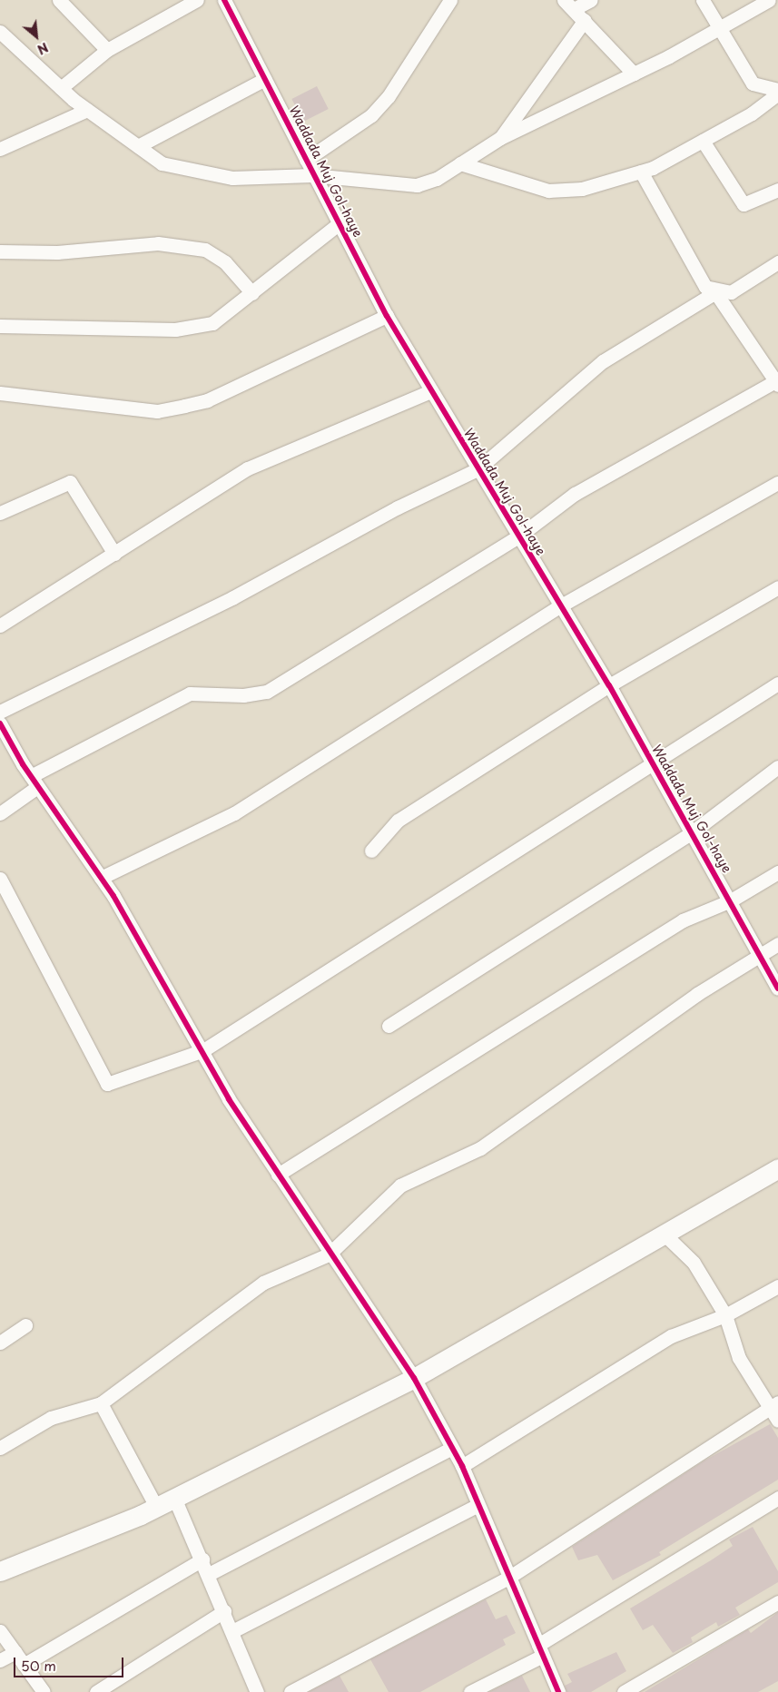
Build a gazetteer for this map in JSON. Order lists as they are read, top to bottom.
{
  "streets": {
    "street": ["Waddada Muj Gol-haye"]
  },
  "scale_bar": "50 m",
  "north": "bottom right"
}
